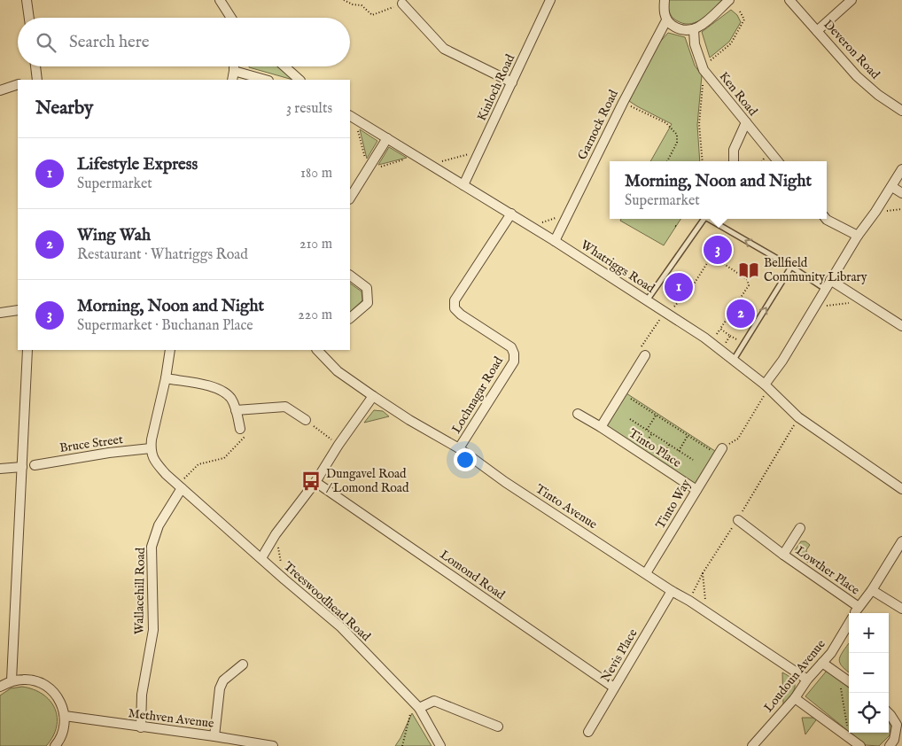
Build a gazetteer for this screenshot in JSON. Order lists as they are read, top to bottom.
{
  "streets": {
    "street": [
      "Deveron Road",
      "Kinloch Road",
      "Ken Road",
      "Garnock Road",
      "Whatriggs Road",
      "Lochnagar Road",
      "Bruce Street",
      "Tinto Place",
      "Tinto Way",
      "Tinto Avenue",
      "Lowther Place",
      "Lomond Road",
      "Wallacehill Road",
      "Treeswoodhead Road",
      "Nevis Place",
      "Loudoun Avenue",
      "Methven Avenue"
    ]
  },
  "crossings": [
    ["Kinloch Road", "Whatriggs Road"],
    ["Garnock Road", "Whatriggs Road"],
    ["Whatriggs Road", "Lochnagar Road"],
    ["Lochnagar Road", "Tinto Avenue"],
    ["Bruce Street", "Treeswoodhead Road"],
    ["Tinto Place", "Tinto Way"],
    ["Tinto Way", "Tinto Avenue"],
    ["Tinto Avenue", "Nevis Place"],
    ["Tinto Avenue", "Loudoun Avenue"],
    ["Lowther Place", "Loudoun Avenue"],
    ["Lomond Road", "Nevis Place"],
    ["Wallacehill Road", "Treeswoodhead Road"],
    ["Wallacehill Road", "Methven Avenue"]
  ],
  "places": {
    "library": ["Bellfield Community Library"],
    "bus stop": ["Dungavel Road / Lomond Road"]
  },
  "page": {
    "search": "Search here",
    "heading": ["Nearby", "3 results"],
    "list": [
      {
        "mark": "1",
        "name": "Lifestyle Express",
        "note": "Supermarket",
        "value": "180 m"
      },
      {
        "mark": "2",
        "name": "Wing Wah",
        "note": "Restaurant · Whatriggs Road",
        "value": "210 m"
      },
      {
        "mark": "3",
        "name": "Morning, Noon and Night",
        "note": "Supermarket · Buchanan Place",
        "value": "220 m"
      }
    ],
    "popup": ["Morning, Noon and Night", "Supermarket"],
    "pins": ["3", "1", "2"],
    "map_buttons": ["+", "−"]
  }
}
